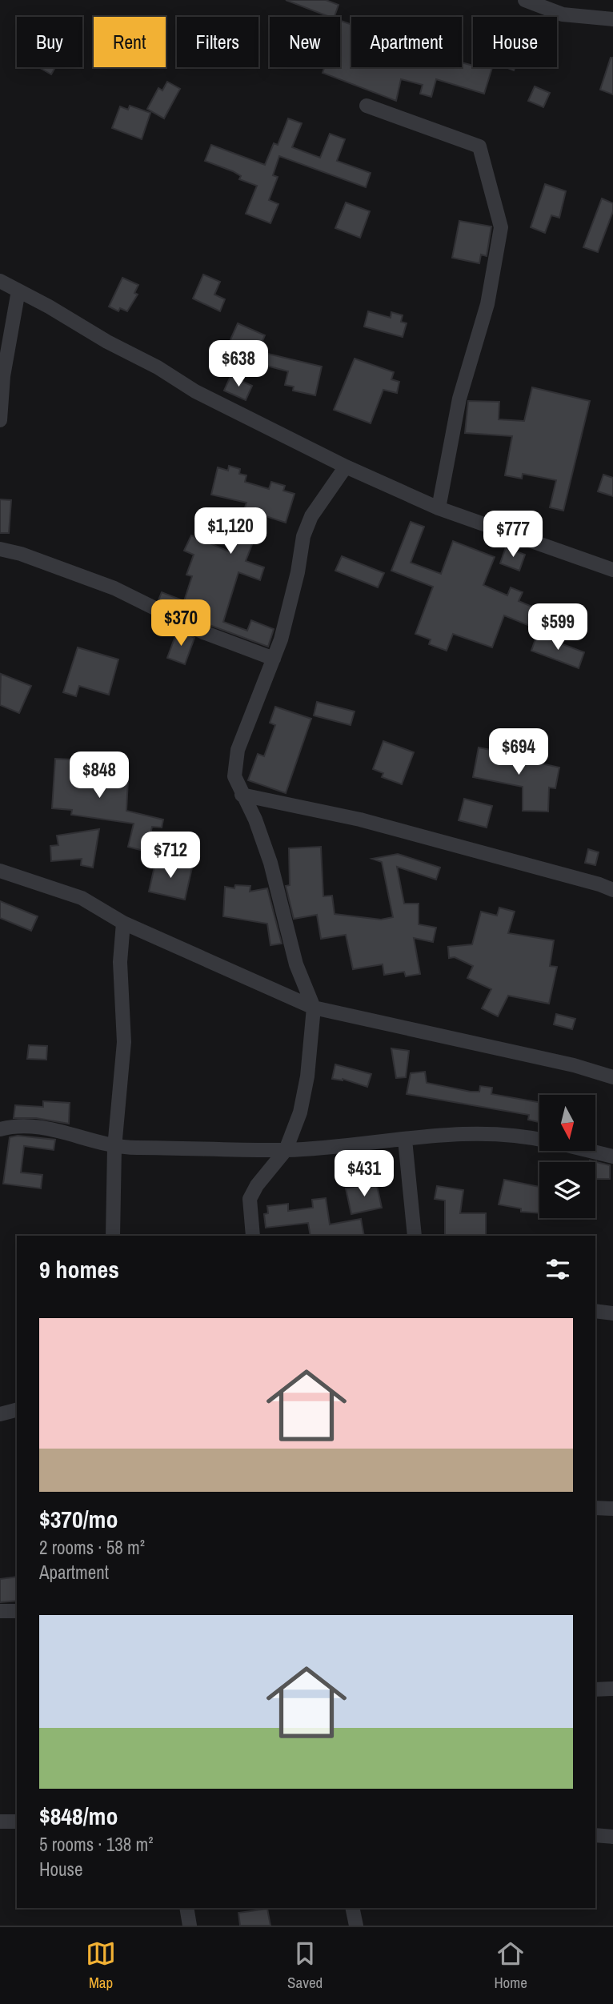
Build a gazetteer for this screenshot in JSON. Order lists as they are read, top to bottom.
{
  "north": "bottom",
  "page": {
    "chip": [
      "Buy",
      "Rent",
      "Filters",
      "New",
      "Apartment",
      "House"
    ],
    "price": [
      "$638",
      "$1,120",
      "$777",
      "$370",
      "$599",
      "$694",
      "$848",
      "$712",
      "$431"
    ],
    "heading": "9 homes",
    "list": [
      {
        "name": "$370/mo",
        "note": "2 rooms · 58 m² · Apartment"
      },
      {
        "name": "$848/mo",
        "note": "5 rooms · 138 m² · House"
      }
    ],
    "tabs": ["Map", "Saved", "Home"]
  }
}
